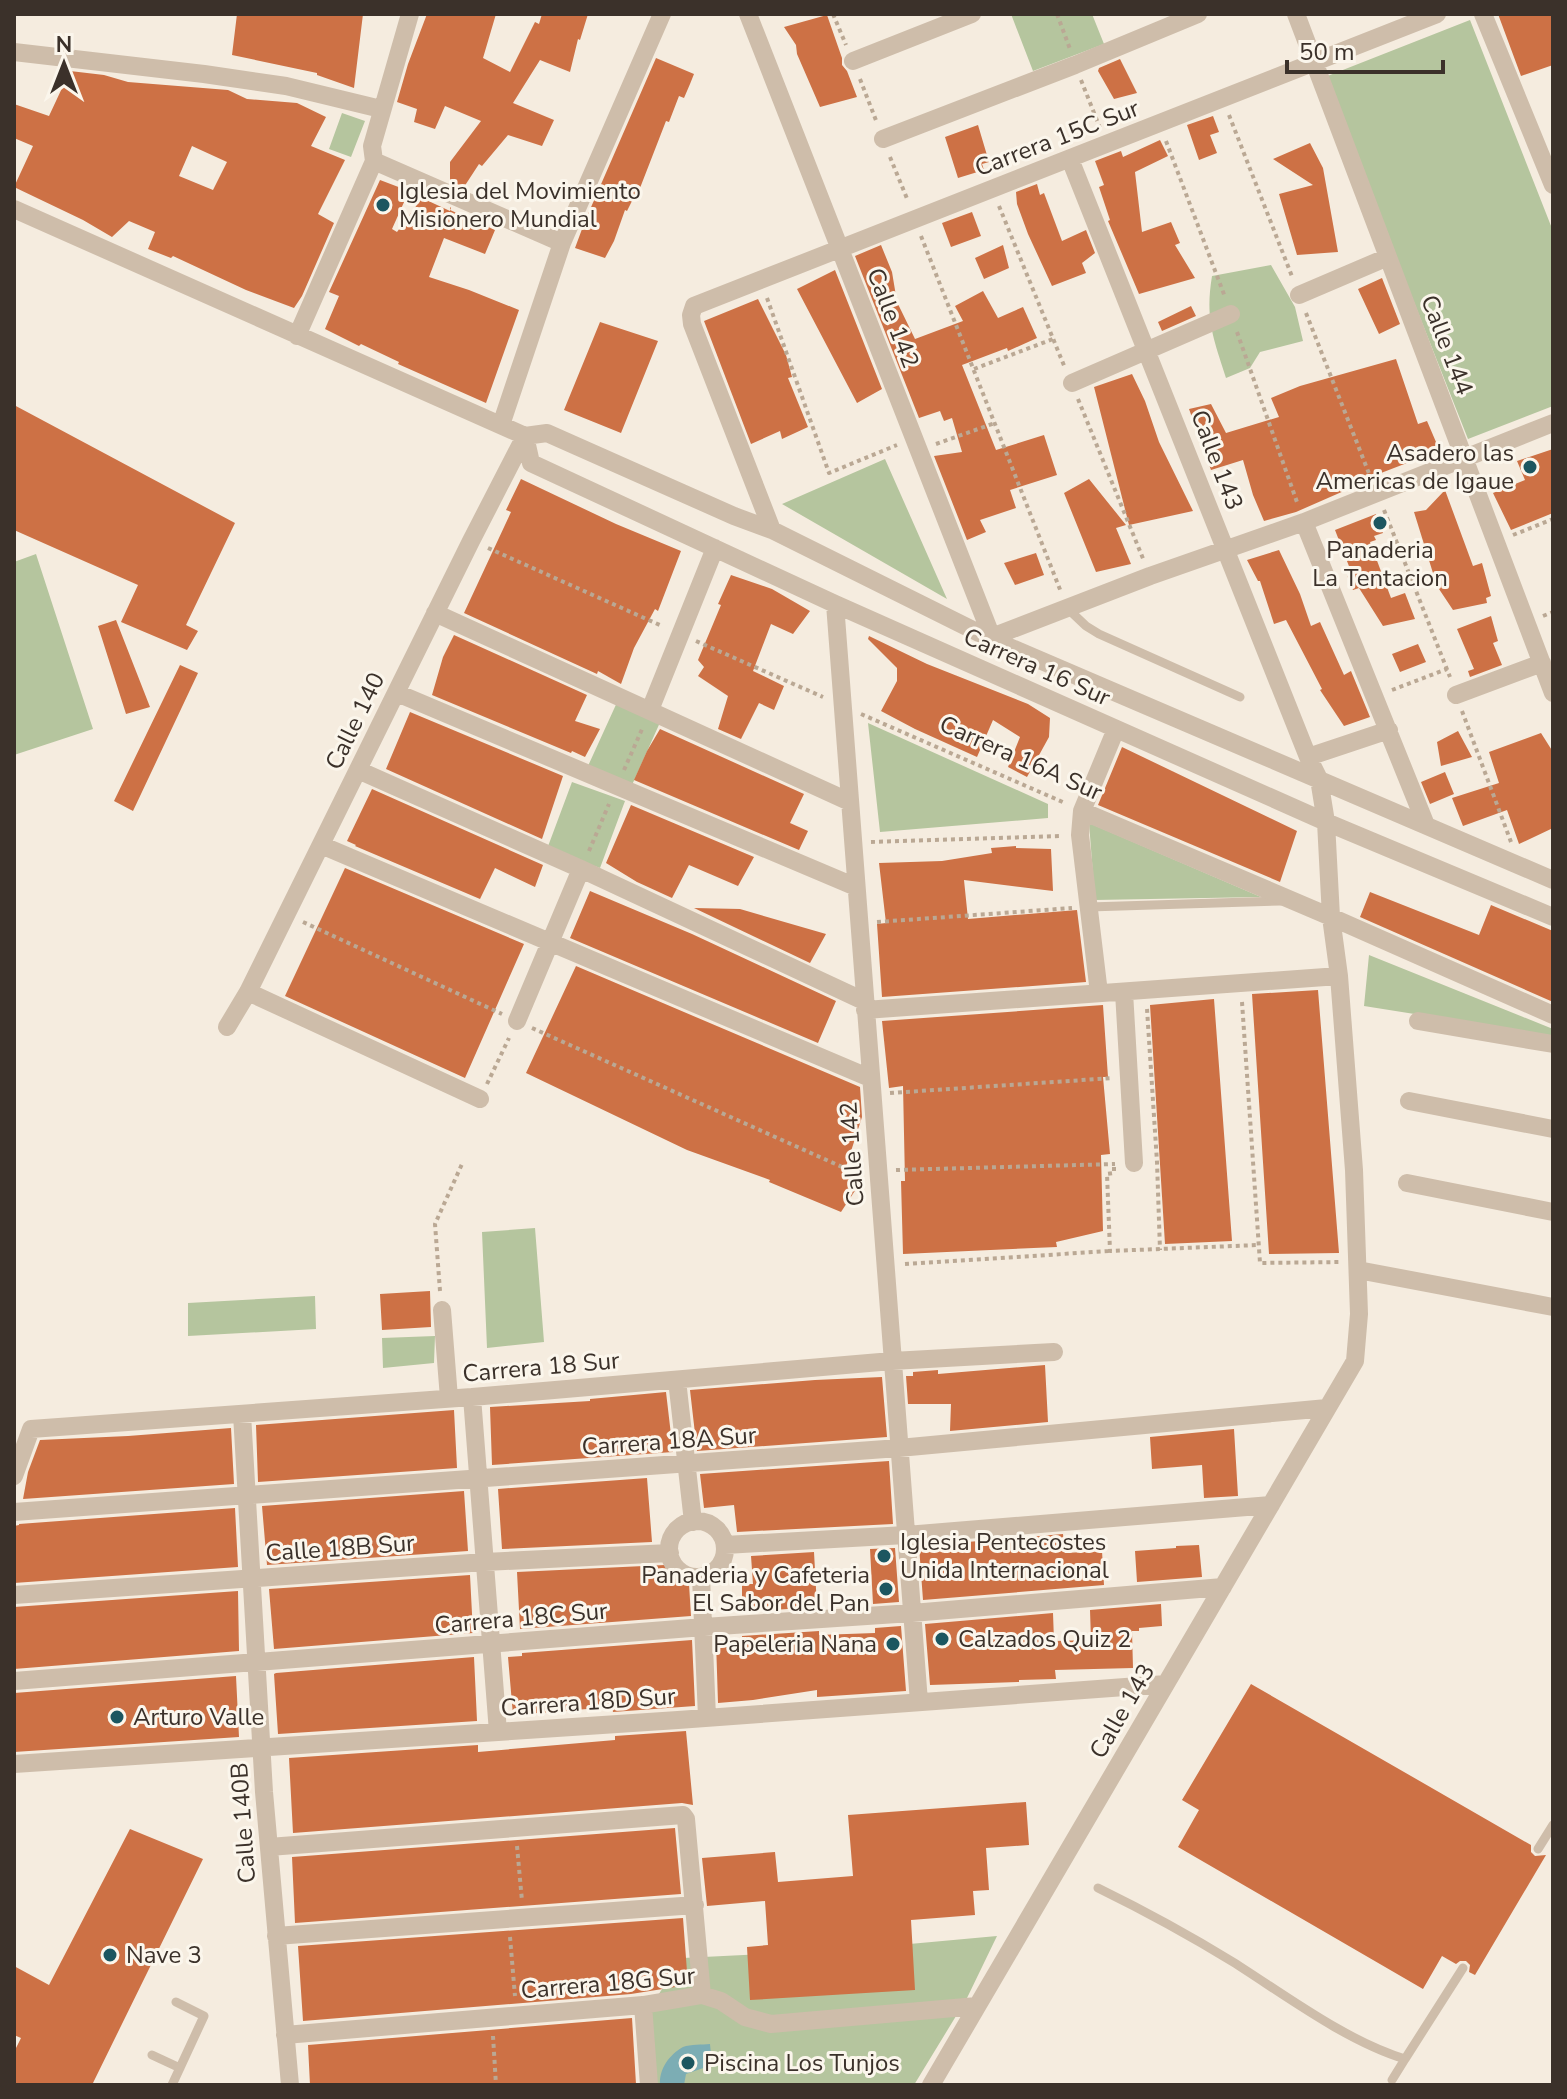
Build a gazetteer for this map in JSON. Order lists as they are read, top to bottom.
{
  "streets": {
    "street": [
      "Carrera 15C Sur",
      "Calle 142",
      "Calle 144",
      "Calle 143",
      "Carrera 16 Sur",
      "Calle 140",
      "Carrera 16A Sur",
      "Carrera 18 Sur",
      "Carrera 18A Sur",
      "Calle 18B Sur",
      "Carrera 18C Sur",
      "Carrera 18D Sur",
      "Calle 140B",
      "Carrera 18G Sur"
    ]
  },
  "crossings": [
    ["Carrera 15C Sur", "Calle 142"],
    ["Carrera 15C Sur", "Calle 144"],
    ["Carrera 15C Sur", "Calle 143"],
    ["Carrera 15C Sur", "Carrera 16 Sur"],
    ["Calle 142", "Carrera 16 Sur"],
    ["Calle 142", "Carrera 16A Sur"],
    ["Calle 142", "Carrera 18 Sur"],
    ["Calle 142", "Carrera 18A Sur"],
    ["Calle 142", "Carrera 18C Sur"],
    ["Calle 142", "Carrera 18D Sur"],
    ["Calle 143", "Carrera 16 Sur"],
    ["Calle 143", "Carrera 16A Sur"],
    ["Calle 143", "Carrera 18A Sur"],
    ["Calle 143", "Carrera 18C Sur"],
    ["Calle 143", "Carrera 18D Sur"],
    ["Calle 143", "Carrera 18G Sur"],
    ["Carrera 16 Sur", "Calle 140"],
    ["Calle 140", "Carrera 16A Sur"],
    ["Carrera 18 Sur", "Calle 140B"],
    ["Carrera 18A Sur", "Calle 140B"],
    ["Calle 18B Sur", "Calle 140B"],
    ["Carrera 18C Sur", "Calle 140B"],
    ["Carrera 18D Sur", "Calle 140B"],
    ["Calle 140B", "Carrera 18G Sur"]
  ],
  "places": [
    "Iglesia del Movimiento Misionero Mundial",
    "Asadero las Americas de Igaue",
    "Panaderia La Tentacion",
    "Iglesia Pentecostes Unida Internacional",
    "Panaderia y Cafeteria El Sabor del Pan",
    "Calzados Quiz 2",
    "Papeleria Nana",
    "Arturo Valle",
    "Nave 3",
    "Piscina Los Tunjos"
  ],
  "scale_bar": "50 m",
  "north": "top"
}
